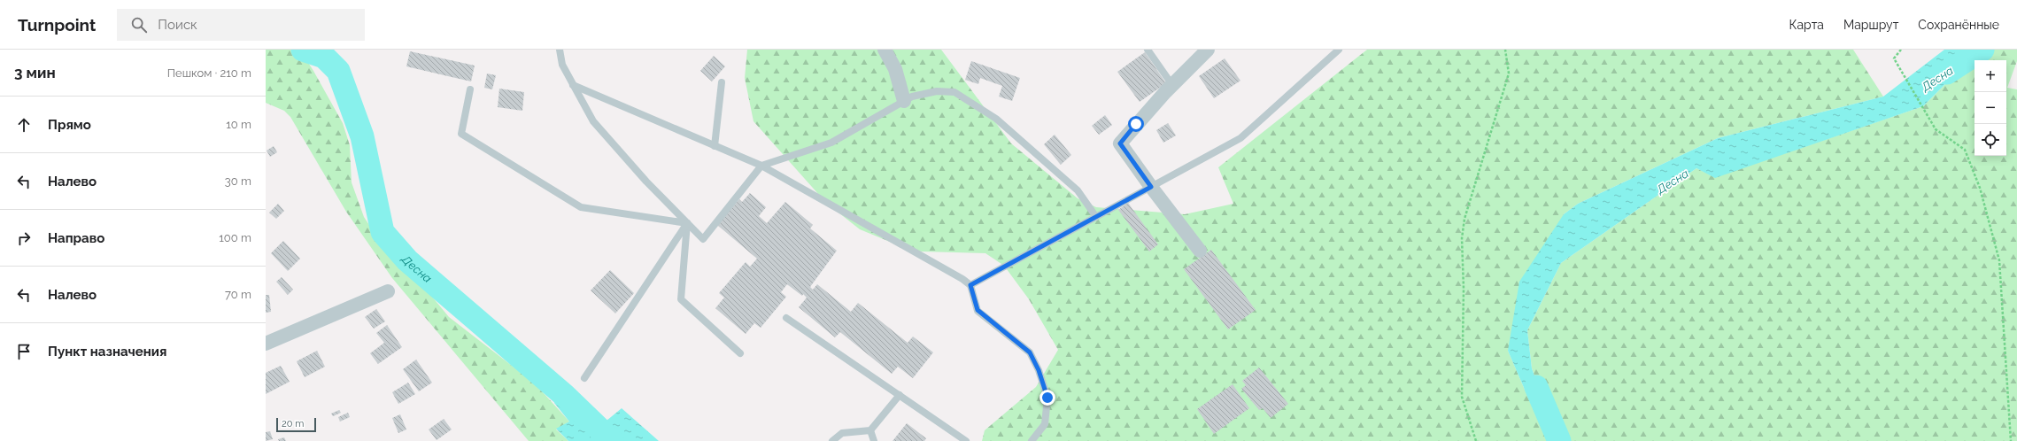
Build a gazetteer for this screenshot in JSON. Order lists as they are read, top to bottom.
{
  "water": ["Десна"],
  "scale_bar": "20 m",
  "page": {
    "header": "Turnpoint",
    "search": "Поиск",
    "nav": ["Карта", "Маршрут", "Сохранённые"],
    "heading": ["3 мин", "Пешком · 210 m"],
    "map_buttons": ["+", "−"],
    "list": [
      ["Прямо", "10 m"],
      ["Налево", "30 m"],
      ["Направо", "100 m"],
      ["Налево", "70 m"],
      "Пункт назначения"
    ],
    "scale": "20 m"
  }
}
